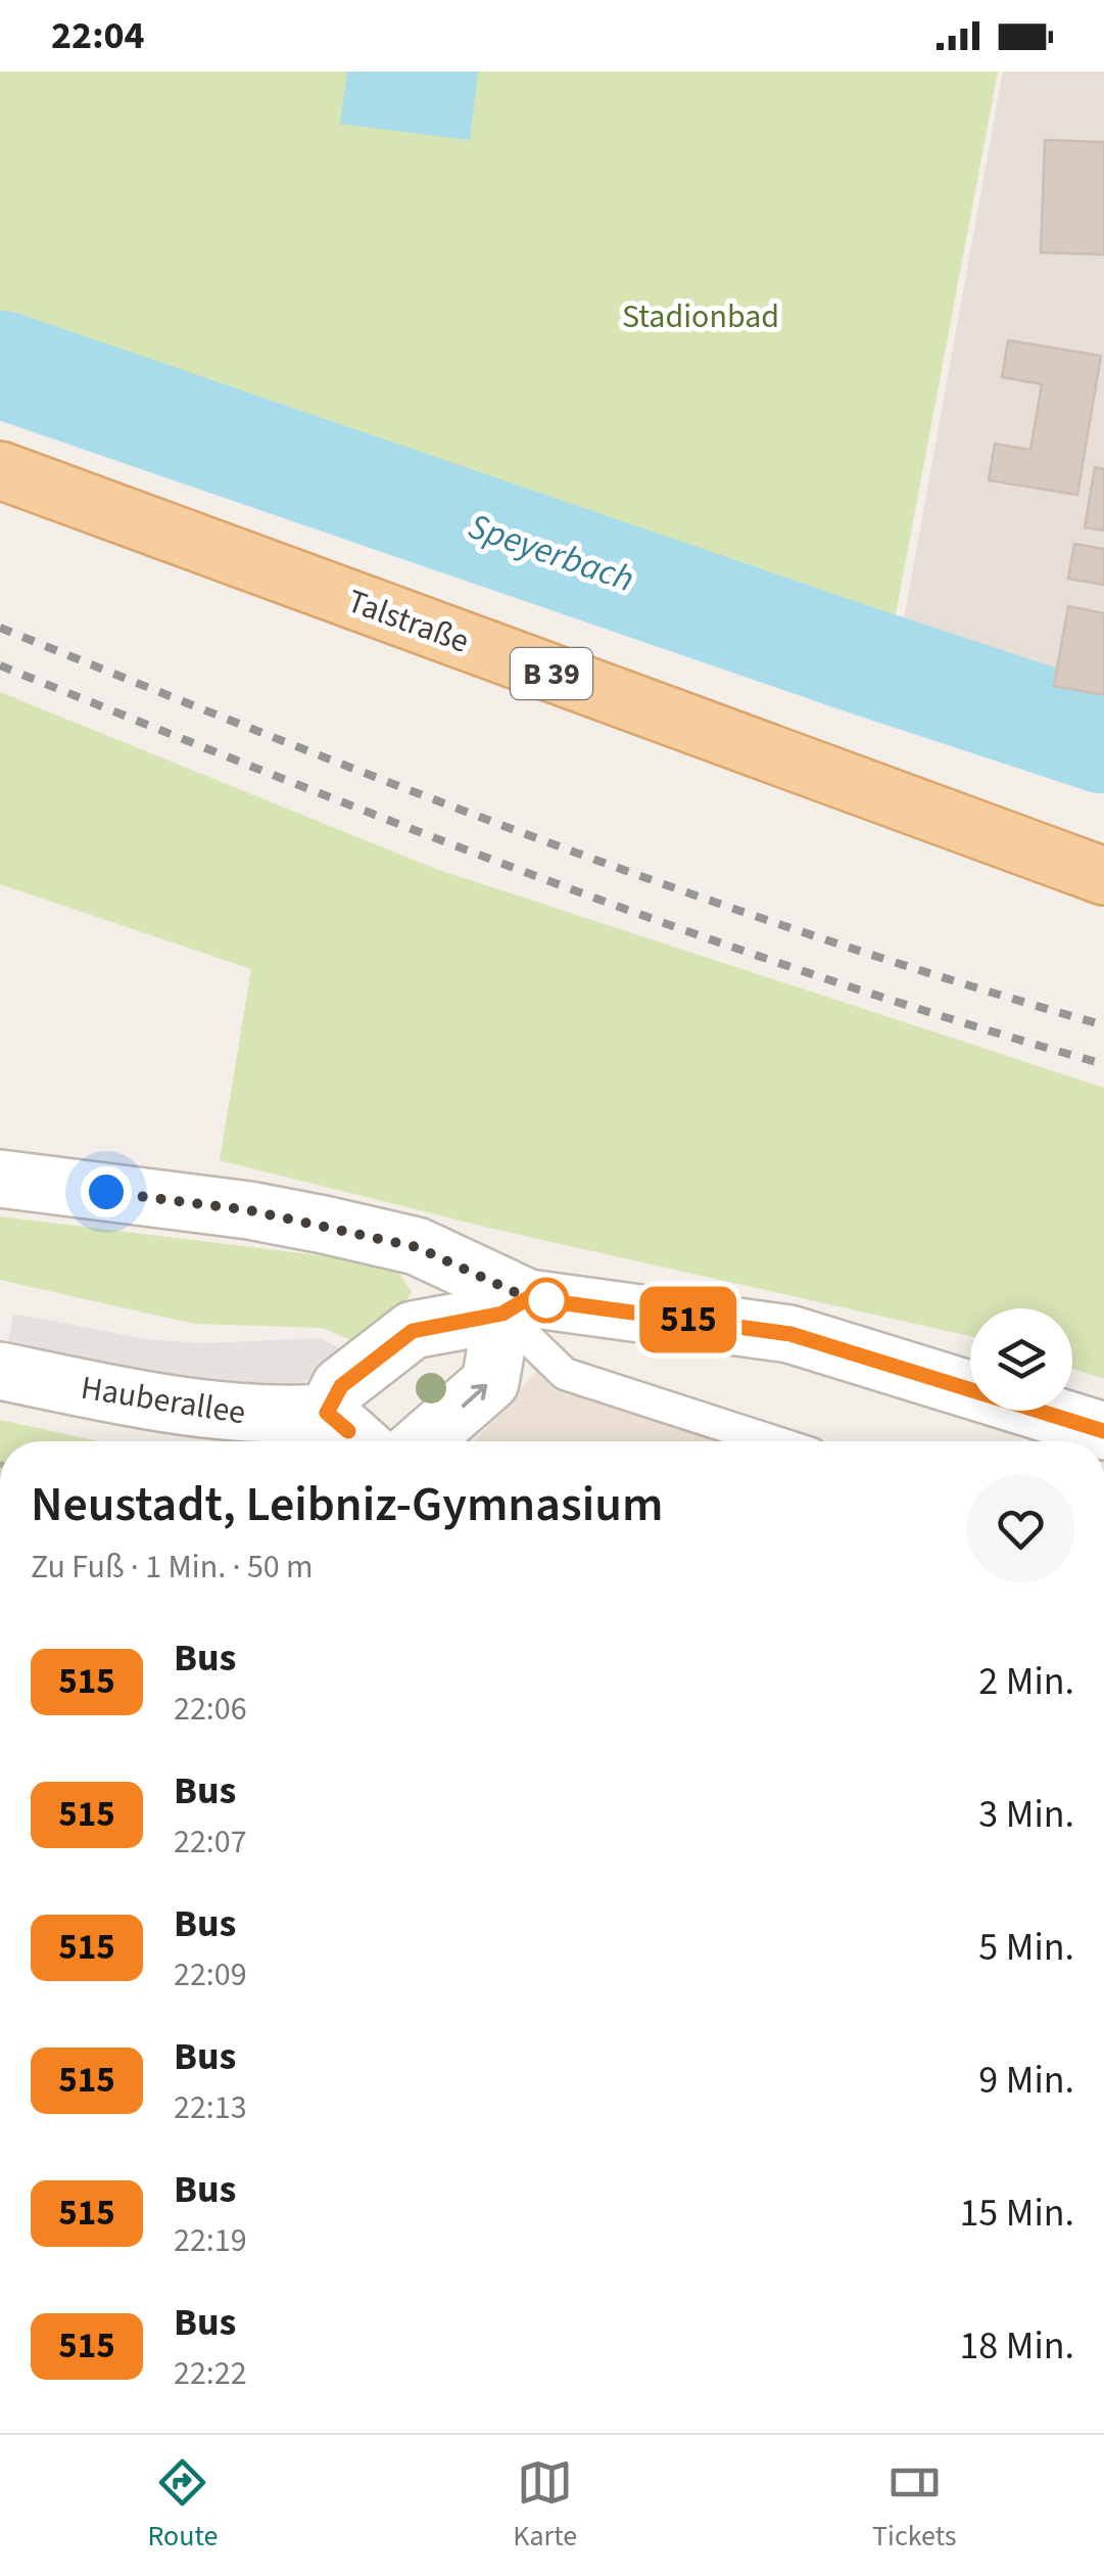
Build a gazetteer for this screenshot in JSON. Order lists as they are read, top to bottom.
{
  "streets": {
    "main road": ["Talstraße", "B 39"],
    "street": ["Hauberallee"]
  },
  "water": ["Speyerbach"],
  "parks": ["Stadionbad"],
  "lines": ["bus line 515"],
  "page": {
    "status": "22:04",
    "on_map": "515",
    "heading": ["Neustadt, Leibniz-Gymnasium", "Zu Fuß · 1 Min. · 50 m"],
    "list": [
      {
        "mark": "515",
        "name": "Bus",
        "note": "22:06",
        "value": "2 Min."
      },
      {
        "mark": "515",
        "name": "Bus",
        "note": "22:07",
        "value": "3 Min."
      },
      {
        "mark": "515",
        "name": "Bus",
        "note": "22:09",
        "value": "5 Min."
      },
      {
        "mark": "515",
        "name": "Bus",
        "note": "22:13",
        "value": "9 Min."
      },
      {
        "mark": "515",
        "name": "Bus",
        "note": "22:19",
        "value": "15 Min."
      },
      {
        "mark": "515",
        "name": "Bus",
        "note": "22:22",
        "value": "18 Min."
      }
    ],
    "tabs": ["Route", "Karte", "Tickets"]
  }
}
